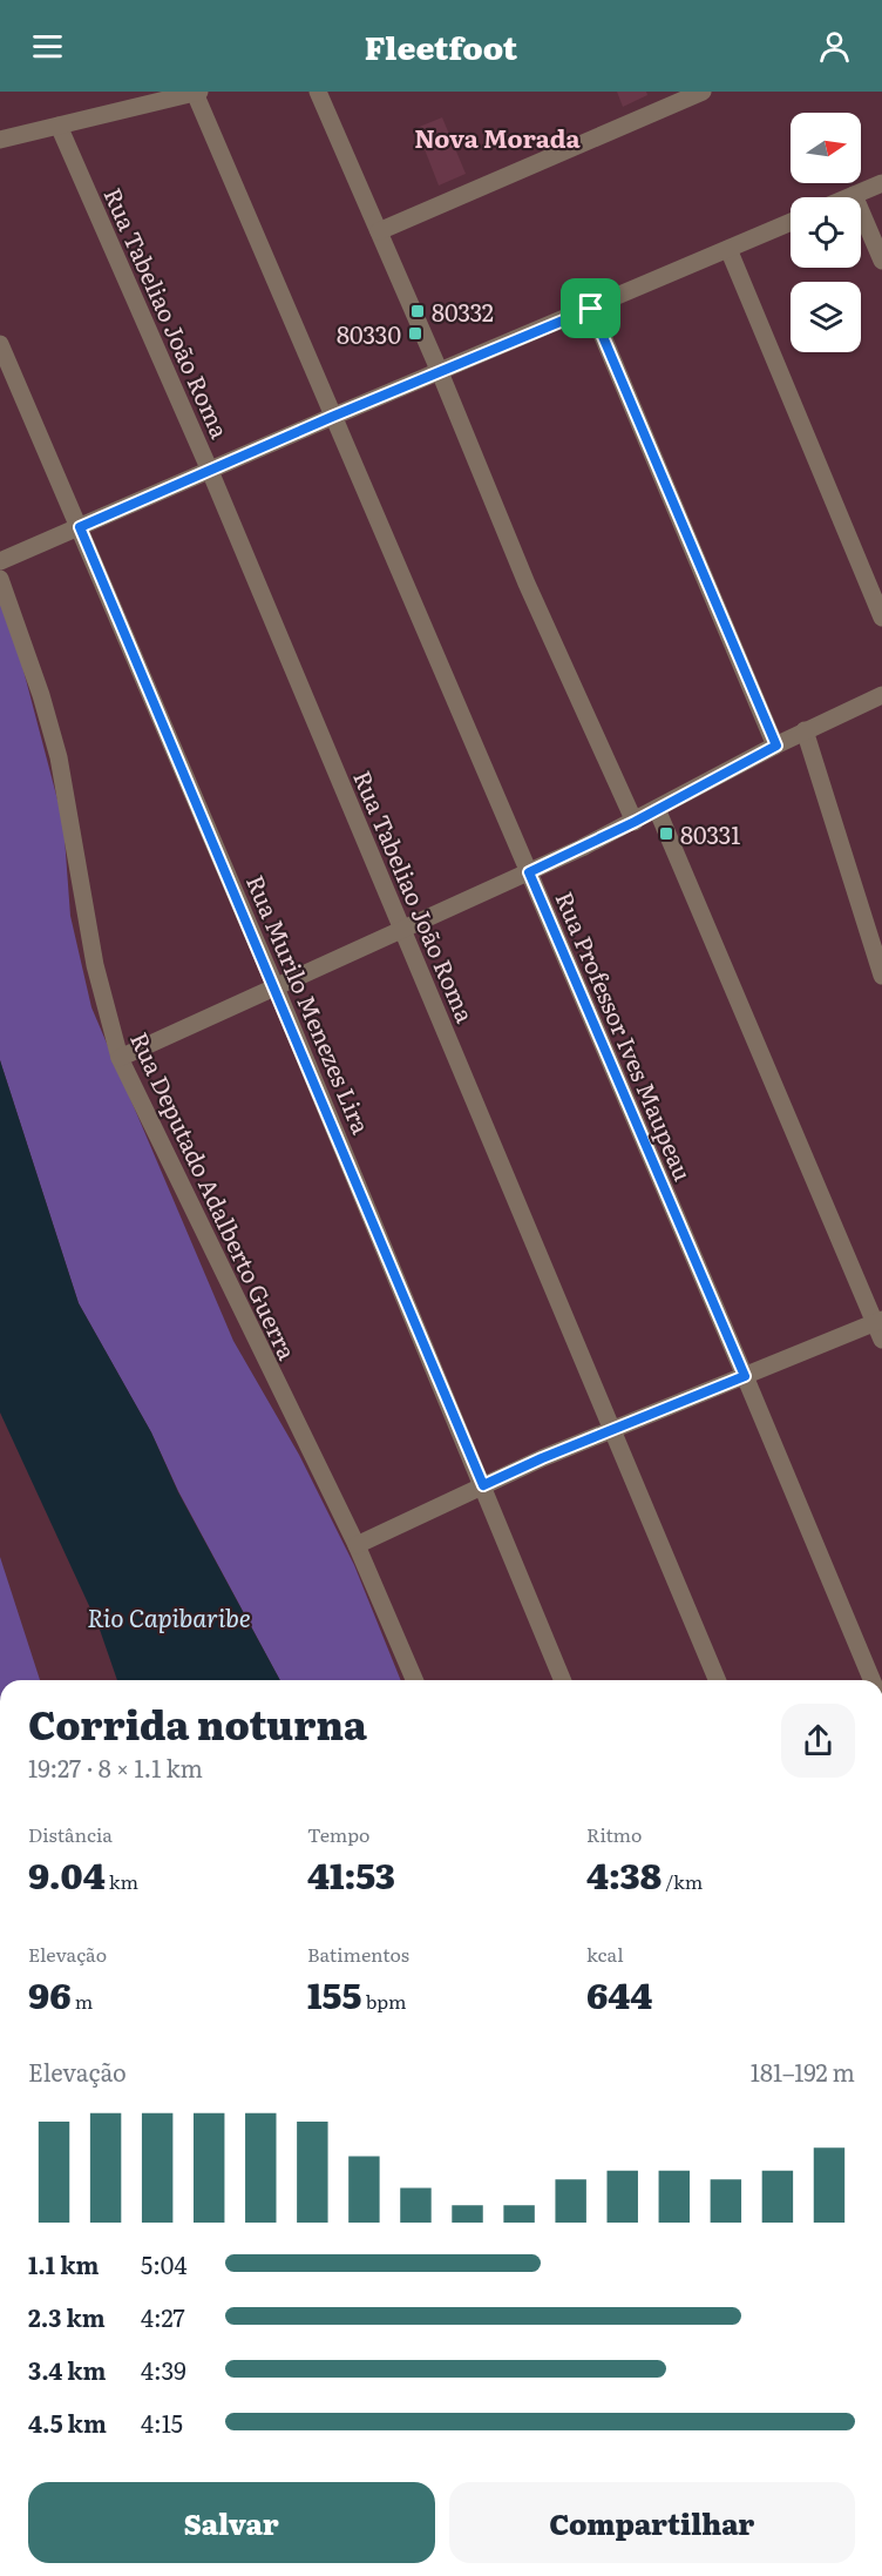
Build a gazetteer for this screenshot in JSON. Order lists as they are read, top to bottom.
{
  "streets": {
    "street": [
      "Rua Tabeliao João Roma",
      "Rua Murilo Menezes Lira",
      "Rua Professor Ives Maupeau",
      "Rua Deputado Adalberto Guerra"
    ]
  },
  "districts": ["Nova Morada"],
  "water": ["Rio Capibaribe"],
  "places": {
    "transit": ["80332", "80330", "80331"]
  },
  "north": "right",
  "page": {
    "header": "Fleetfoot",
    "heading": ["Corrida noturna", "19:27 · 8 × 1.1 km"],
    "stats": [
      ["Distância", "9.04 km"],
      ["Tempo", "41:53"],
      ["Ritmo", "4:38 /km"],
      ["Elevação", "96 m"],
      ["Batimentos", "155 bpm"],
      ["kcal", "644"]
    ],
    "chart": ["Elevação", "181–192 m"],
    "list": [
      {
        "name": "1.1 km",
        "note": "5:04"
      },
      {
        "name": "2.3 km",
        "note": "4:27"
      },
      {
        "name": "3.4 km",
        "note": "4:39"
      },
      {
        "name": "4.5 km",
        "note": "4:15"
      }
    ],
    "buttons": ["Salvar", "Compartilhar"]
  }
}
